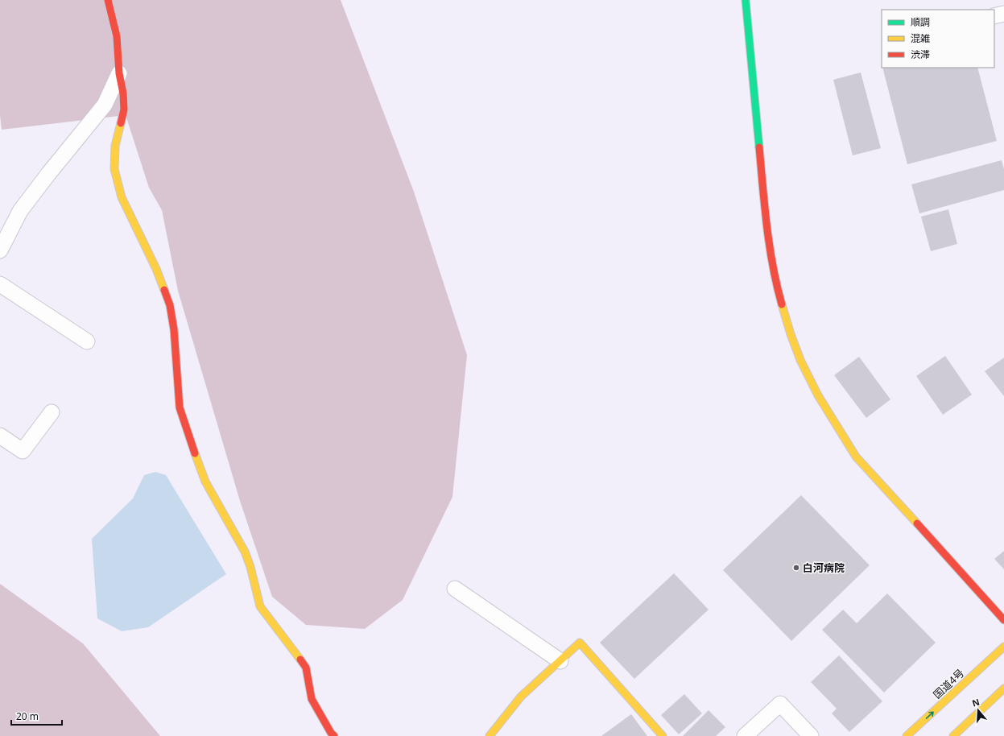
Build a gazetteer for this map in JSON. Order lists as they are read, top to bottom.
{
  "streets": {
    "main road": ["国道4号"]
  },
  "places": ["白河病院"],
  "legend": ["順調", "混雑", "渋滞"],
  "scale_bar": "20 m",
  "north": "top"
}
